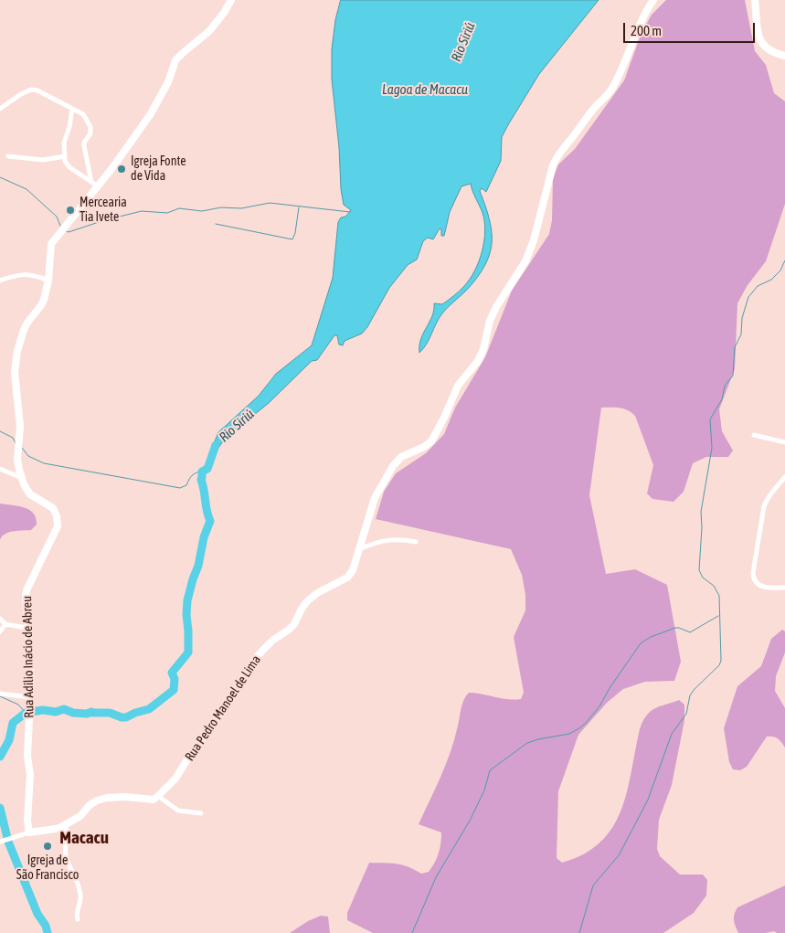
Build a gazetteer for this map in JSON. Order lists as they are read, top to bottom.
{
  "streets": {
    "street": ["Rua Adílio Inácio de Abreu", "Rua Pedro Manoel de Lima"]
  },
  "districts": ["Macacu"],
  "water": ["Rio Siriú", "Lagoa de Macacu"],
  "places": ["Igreja Fonte de Vida", "Mercearia Tia Ivete", "Igreja de São Francisco"],
  "scale_bar": "200 m"
}
